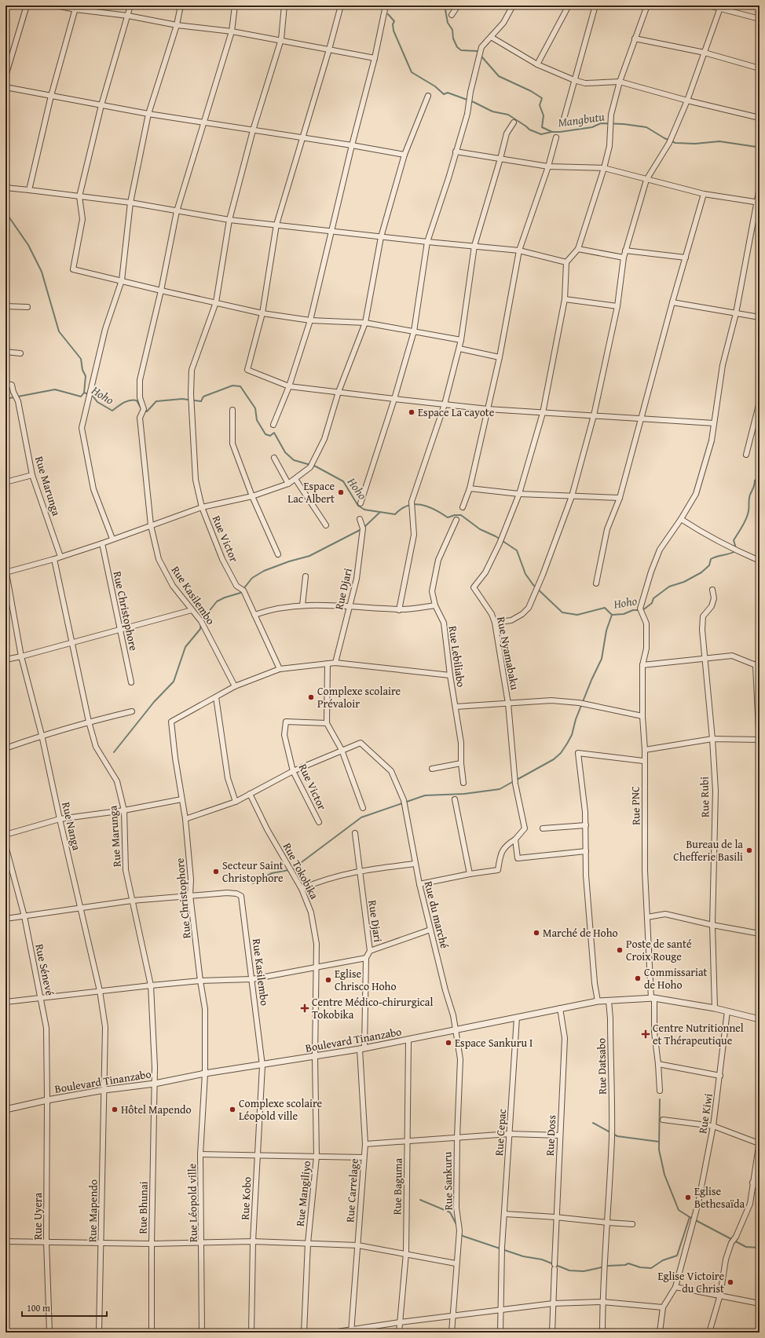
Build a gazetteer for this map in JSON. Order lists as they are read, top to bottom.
{
  "streets": {
    "street": [
      "Rue Marunga",
      "Rue Victor",
      "Rue Djari",
      "Rue Kasilembo",
      "Rue Christophore",
      "Rue Nyamabaku",
      "Rue Lebiliabo",
      "Rue Rubi",
      "Rue PNC",
      "Rue Nanga",
      "Rue Tokobika",
      "Rue du marché",
      "Rue Sénevé",
      "Boulevard Tinanzabo",
      "Rue Datsabo",
      "Rue Kiwi",
      "Rue Cepac",
      "Rue Doss",
      "Rue Sankuru",
      "Rue Baguma",
      "Rue Carrelage",
      "Rue Mangiliyo",
      "Rue Kobo",
      "Rue Léopold ville",
      "Rue Bhunai",
      "Rue Mapendo",
      "Rue Uyera"
    ]
  },
  "crossings": [
    ["Rue Marunga", "Boulevard Tinanzabo"],
    ["Rue Marunga", "Rue Bhunai"],
    ["Rue Djari", "Boulevard Tinanzabo"],
    ["Rue Djari", "Rue Carrelage"],
    ["Rue Kasilembo", "Rue Christophore"],
    ["Rue Kasilembo", "Boulevard Tinanzabo"],
    ["Rue Kasilembo", "Rue Kobo"],
    ["Rue Christophore", "Boulevard Tinanzabo"],
    ["Rue Christophore", "Rue Léopold ville"],
    ["Rue Rubi", "Boulevard Tinanzabo"],
    ["Rue PNC", "Boulevard Tinanzabo"],
    ["Rue Nanga", "Boulevard Tinanzabo"],
    ["Rue Nanga", "Rue Mapendo"],
    ["Rue Tokobika", "Boulevard Tinanzabo"],
    ["Rue Tokobika", "Rue Mangiliyo"],
    ["Rue du marché", "Boulevard Tinanzabo"],
    ["Rue du marché", "Rue Sankuru"],
    ["Rue Sénevé", "Boulevard Tinanzabo"],
    ["Rue Sénevé", "Rue Uyera"],
    ["Boulevard Tinanzabo", "Rue Datsabo"],
    ["Boulevard Tinanzabo", "Rue Kiwi"],
    ["Boulevard Tinanzabo", "Rue Cepac"],
    ["Boulevard Tinanzabo", "Rue Doss"],
    ["Boulevard Tinanzabo", "Rue Sankuru"],
    ["Boulevard Tinanzabo", "Rue Baguma"],
    ["Boulevard Tinanzabo", "Rue Carrelage"],
    ["Boulevard Tinanzabo", "Rue Mangiliyo"],
    ["Boulevard Tinanzabo", "Rue Kobo"],
    ["Boulevard Tinanzabo", "Rue Léopold ville"],
    ["Boulevard Tinanzabo", "Rue Bhunai"],
    ["Boulevard Tinanzabo", "Rue Mapendo"],
    ["Boulevard Tinanzabo", "Rue Uyera"]
  ],
  "water": ["Mangbutu", "Hoho"],
  "places": {
    "other": [
      "Espace La cayote",
      "Espace Lac Albert",
      "Complexe scolaire Prévaloir",
      "Bureau de la Chefferie Basili",
      "Secteur Saint Christophore",
      "Marché de Hoho",
      "Poste de santé Croix Rouge",
      "Commissariat de Hoho",
      "Eglise Chrisco Hoho",
      "Espace Sankuru I",
      "Hôtel Mapendo",
      "Complexe scolaire Léopold ville",
      "Eglise Bethesaïda",
      "Eglise Victoire du Christ"
    ],
    "health": ["Centre Médico-chirurgical Tokobika", "Centre Nutritionnel et Thérapeutique"]
  },
  "scale_bar": "100 m"
}
